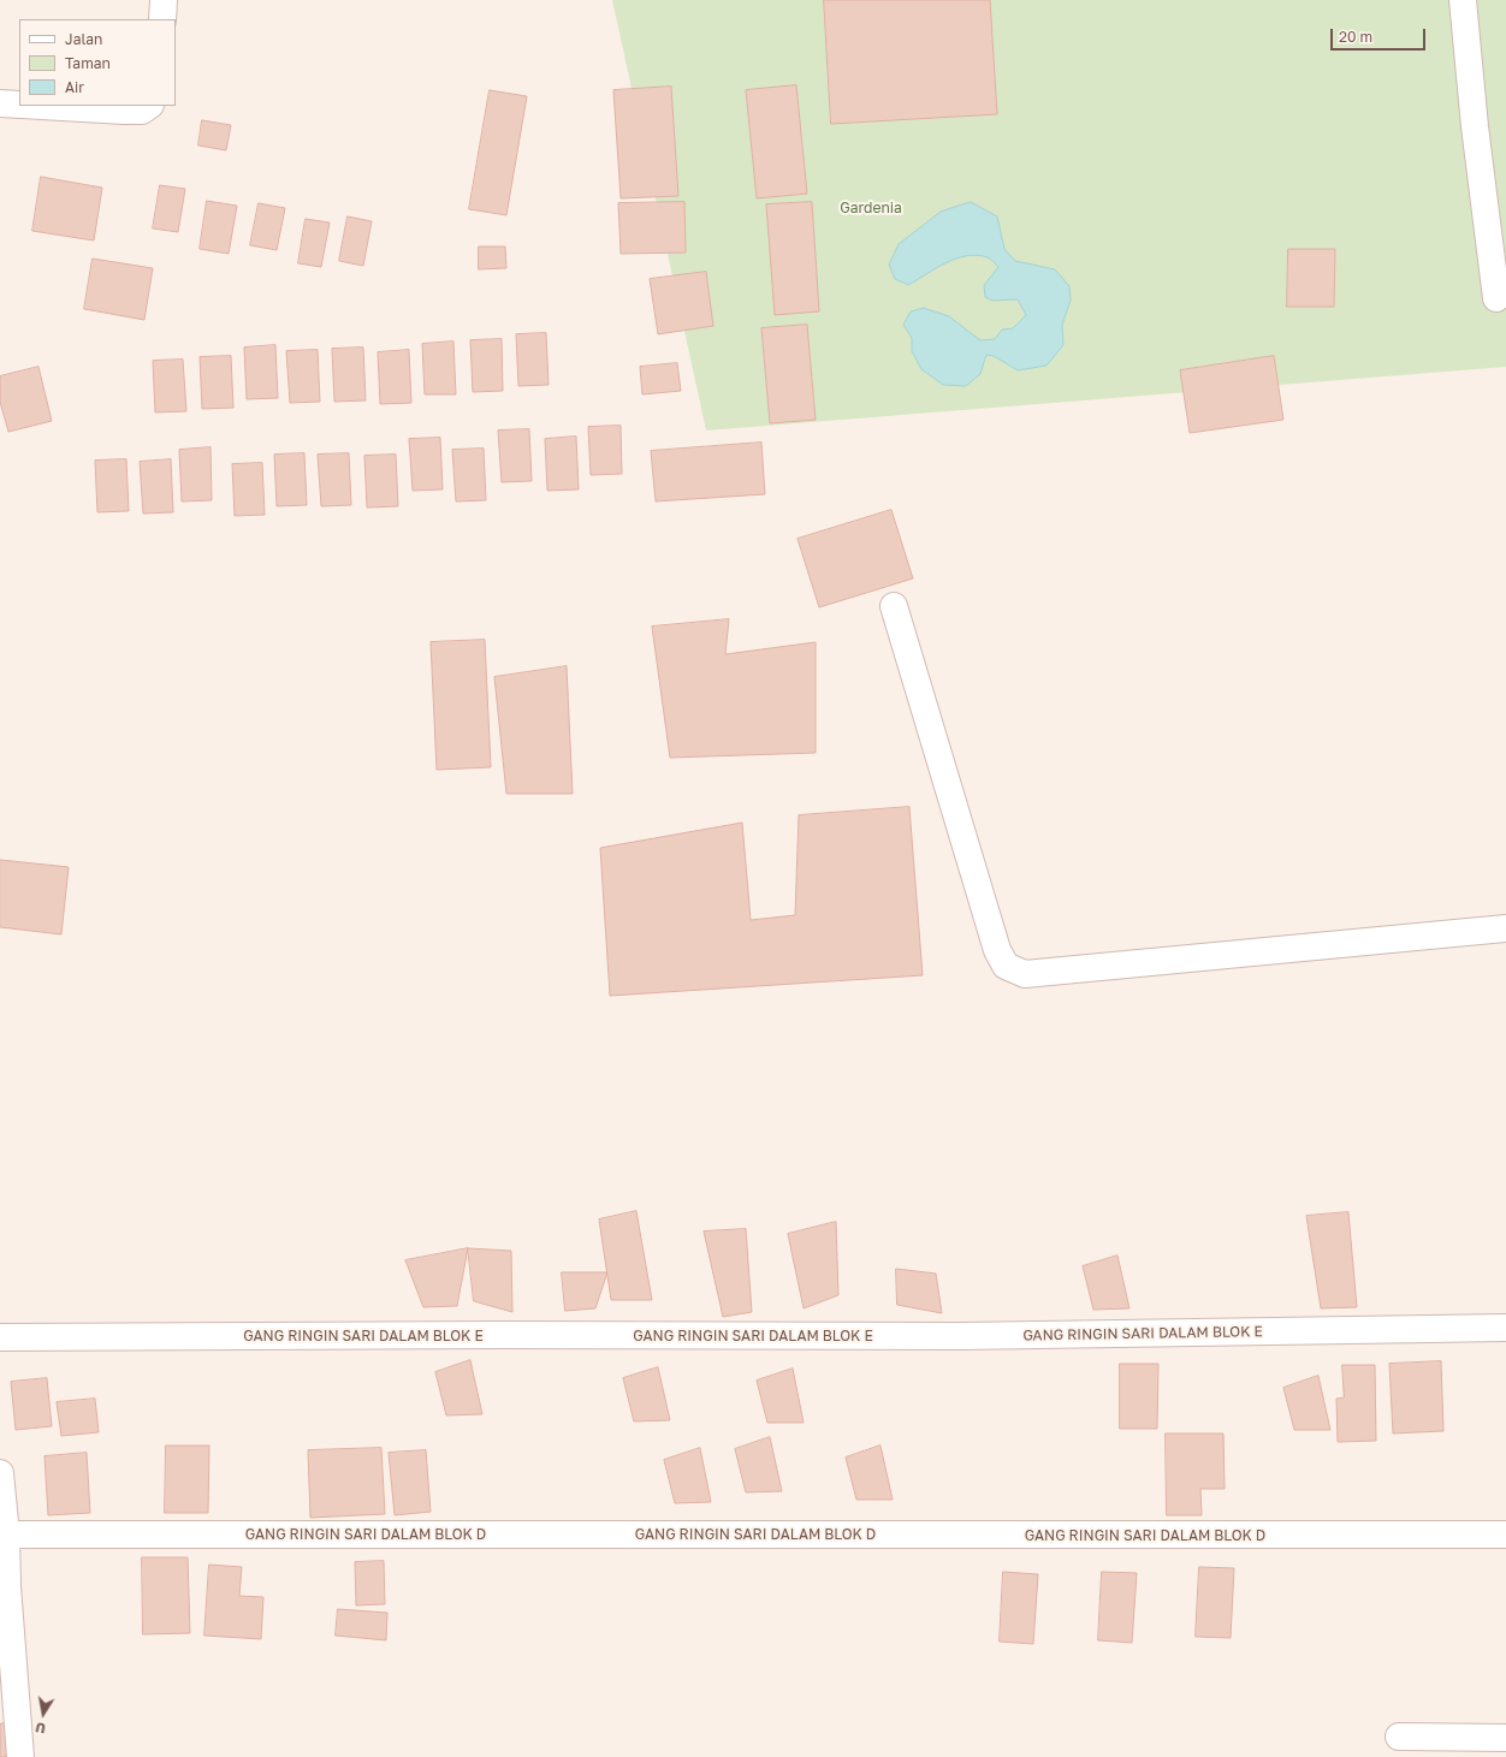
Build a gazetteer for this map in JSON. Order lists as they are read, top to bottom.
{
  "streets": {
    "street": ["GANG RINGIN SARI DALAM BLOK E", "GANG RINGIN SARI DALAM BLOK D"]
  },
  "parks": ["Gardenia"],
  "legend": ["Jalan", "Taman", "Air"],
  "scale_bar": "20 m",
  "north": "bottom"
}
